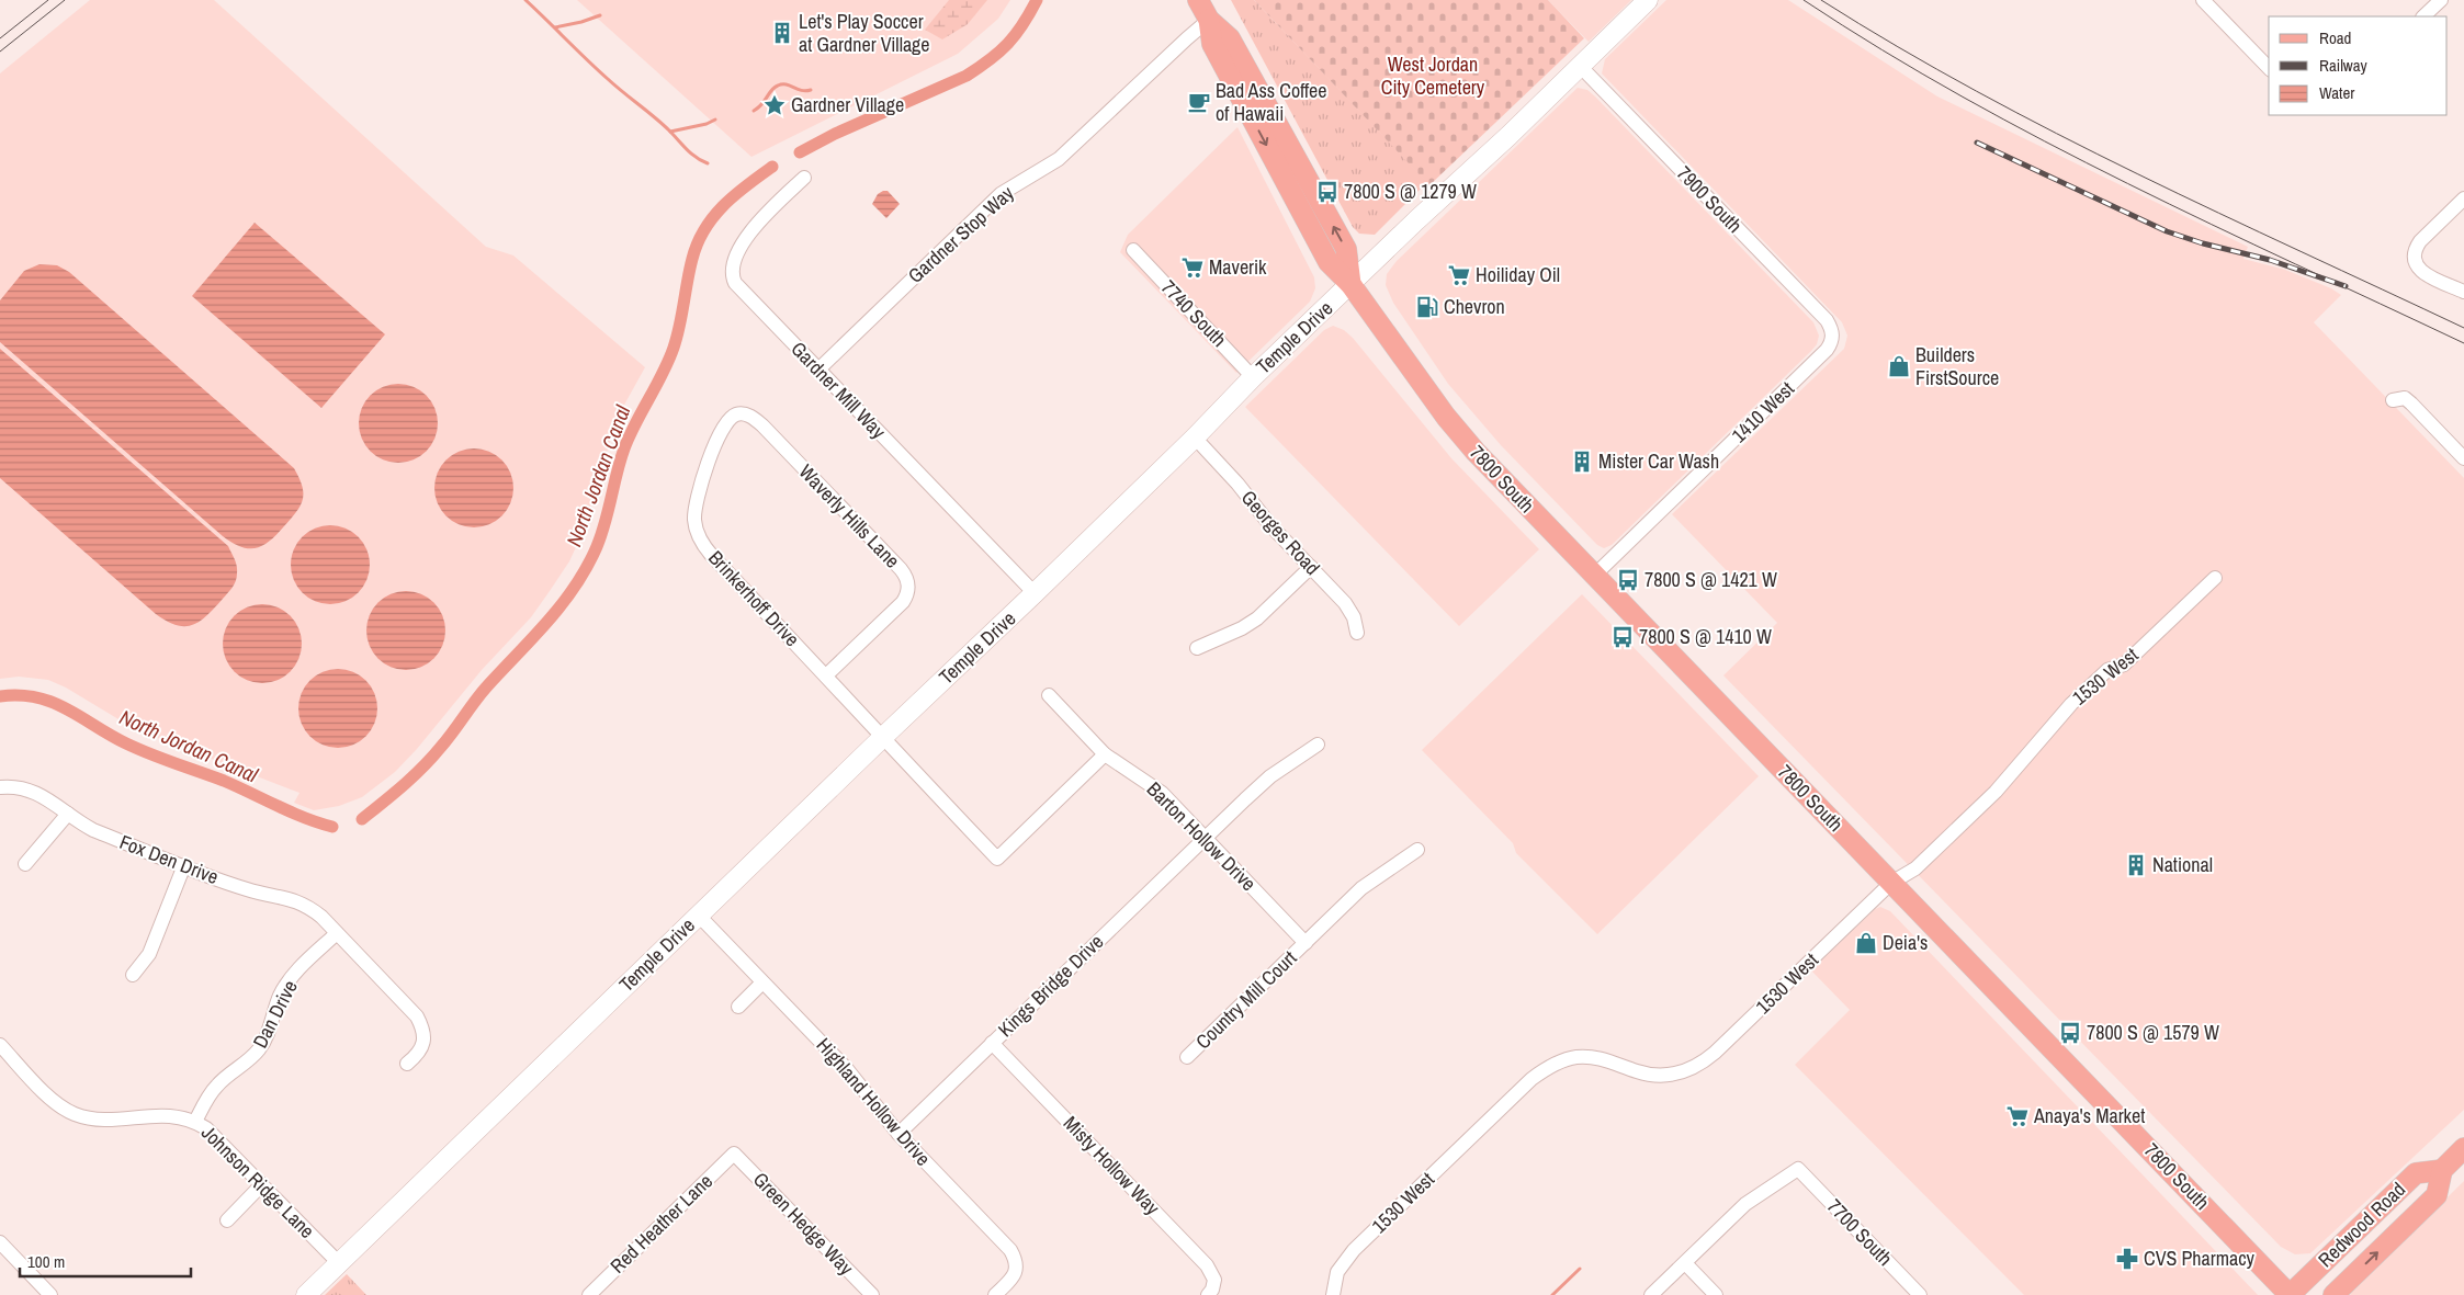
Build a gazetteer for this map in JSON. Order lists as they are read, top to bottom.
{
  "streets": {
    "main road": ["7800 South", "Redwood Road"],
    "street": [
      "7900 South",
      "Gardner Stop Way",
      "7740 South",
      "Temple Drive",
      "Gardner Mill Way",
      "1410 West",
      "Waverly Hills Lane",
      "Georges Road",
      "Brinkerhoff Drive",
      "1530 West",
      "Barton Hollow Drive",
      "Fox Den Drive",
      "Kings Bridge Drive",
      "Country Mill Court",
      "Dan Drive",
      "Highland Hollow Drive",
      "Misty Hollow Way",
      "Johnson Ridge Lane",
      "Red Heather Lane",
      "Green Hedge Way",
      "7700 South"
    ]
  },
  "crossings": [
    ["7900 South", "Temple Drive"],
    ["7900 South", "1410 West"],
    ["Gardner Stop Way", "Gardner Mill Way"],
    ["Gardner Stop Way", "7800 South"],
    ["7740 South", "Temple Drive"],
    ["Temple Drive", "Gardner Mill Way"],
    ["Temple Drive", "7800 South"],
    ["Temple Drive", "Georges Road"],
    ["Temple Drive", "Brinkerhoff Drive"],
    ["Temple Drive", "Highland Hollow Drive"],
    ["Temple Drive", "Johnson Ridge Lane"],
    ["1410 West", "7800 South"],
    ["7800 South", "1530 West"],
    ["7800 South", "Redwood Road"],
    ["Waverly Hills Lane", "Brinkerhoff Drive"],
    ["Barton Hollow Drive", "Kings Bridge Drive"],
    ["Barton Hollow Drive", "Country Mill Court"],
    ["Fox Den Drive", "Dan Drive"],
    ["Kings Bridge Drive", "Highland Hollow Drive"],
    ["Kings Bridge Drive", "Misty Hollow Way"],
    ["Dan Drive", "Johnson Ridge Lane"],
    ["Red Heather Lane", "Green Hedge Way"]
  ],
  "water": ["North Jordan Canal"],
  "parks": ["West Jordan City Cemetery"],
  "places": {
    "building": ["Let's Play Soccer at Gardner Village", "Mister Car Wash", "National"],
    "cafe": ["Bad Ass Coffee of Hawaii"],
    "place": ["Gardner Village"],
    "bus stop": [
      "7800 S @ 1279 W",
      "7800 S @ 1421 W",
      "7800 S @ 1410 W",
      "7800 S @ 1579 W"
    ],
    "supermarket": ["Maverik", "Hoiliday Oil", "Anaya's Market"],
    "fuel station": ["Chevron"],
    "shop": ["Builders FirstSource", "Deia's"],
    "pharmacy": ["CVS Pharmacy"]
  },
  "legend": ["Road", "Railway", "Water"],
  "scale_bar": "100 m"
}
